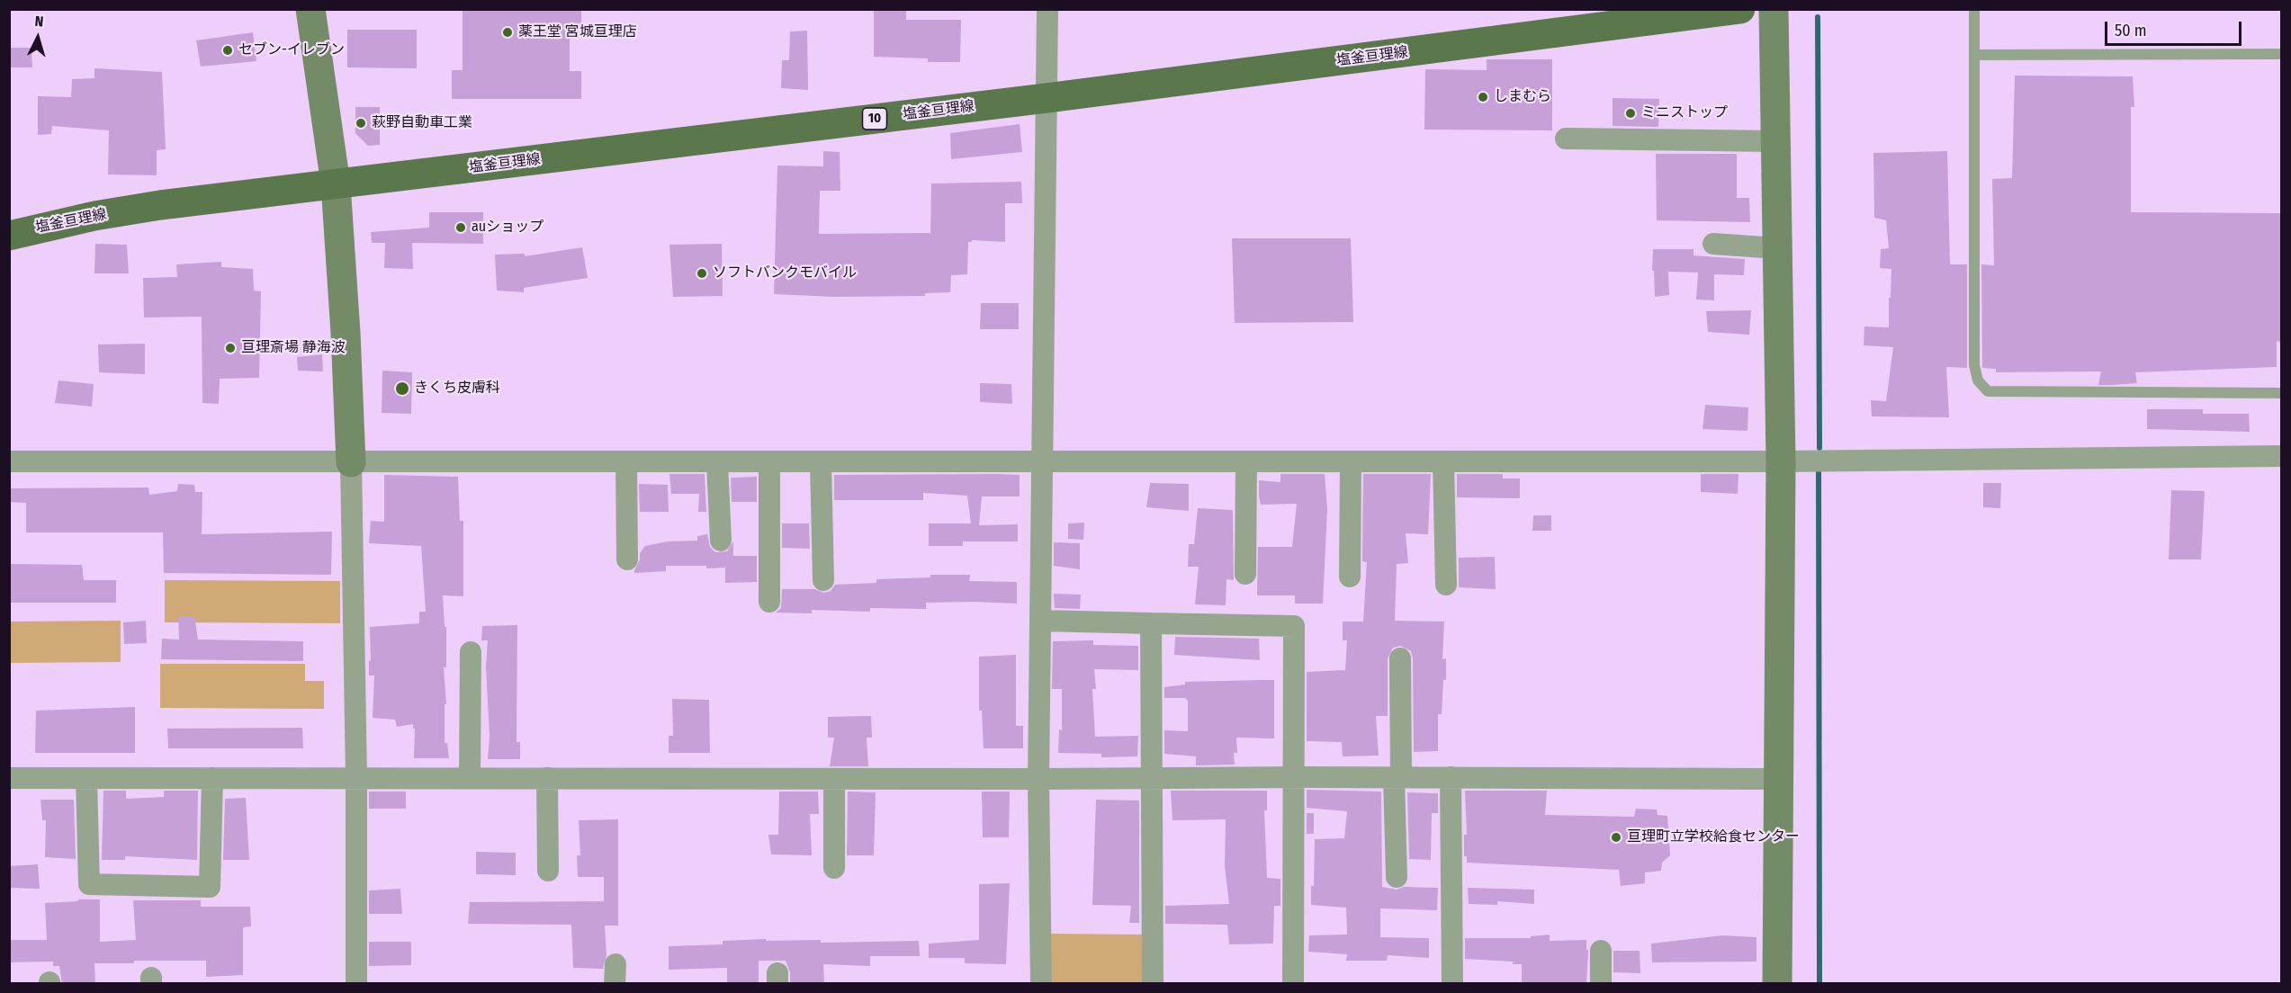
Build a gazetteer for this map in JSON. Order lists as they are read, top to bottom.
{
  "streets": {
    "main road": ["塩釜亘理線", "10"]
  },
  "places": [
    "薬王堂 宮城亘理店",
    "セブン-イレブン",
    "しまむら",
    "ミニストップ",
    "萩野自動車工業",
    "auショップ",
    "ソフトバンクモバイル",
    "亘理斎場 静海波",
    "きくち皮膚科",
    "亘理町立学校給食センター"
  ],
  "scale_bar": "50 m",
  "north": "top"
}
